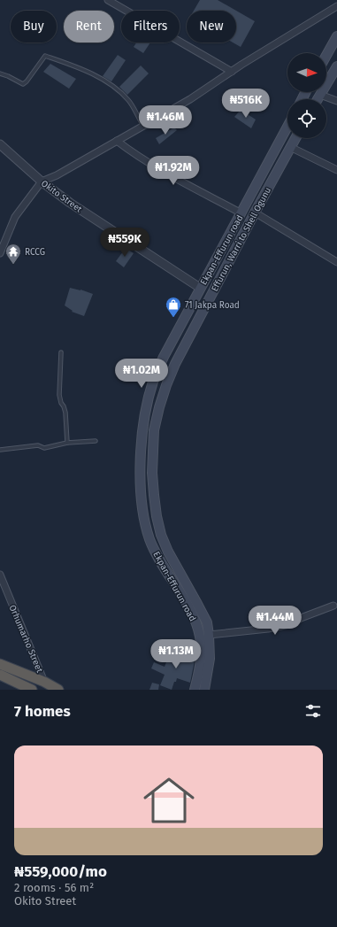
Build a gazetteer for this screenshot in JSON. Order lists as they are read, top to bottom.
{
  "streets": {
    "main road": ["Effurun, Warri to Shell Ogunu", "Ekpan-Effurun road"],
    "street": ["Okito Street", "Orhumarho Street"]
  },
  "crossings": [
    ["Okito Street", "Ekpan-Effurun road"]
  ],
  "places": {
    "temple": ["RCCG"],
    "shop": ["71 Jakpa Road"]
  },
  "north": "right",
  "page": {
    "chip": [
      "Buy",
      "Rent",
      "Filters",
      "New"
    ],
    "price": [
      "₦516K",
      "₦1.46M",
      "₦1.92M",
      "₦559K",
      "₦1.02M",
      "₦1.44M",
      "₦1.13M"
    ],
    "heading": "7 homes",
    "list": [
      {
        "name": "₦559,000/mo",
        "note": "2 rooms · 56 m² · Okito Street"
      }
    ]
  }
}
